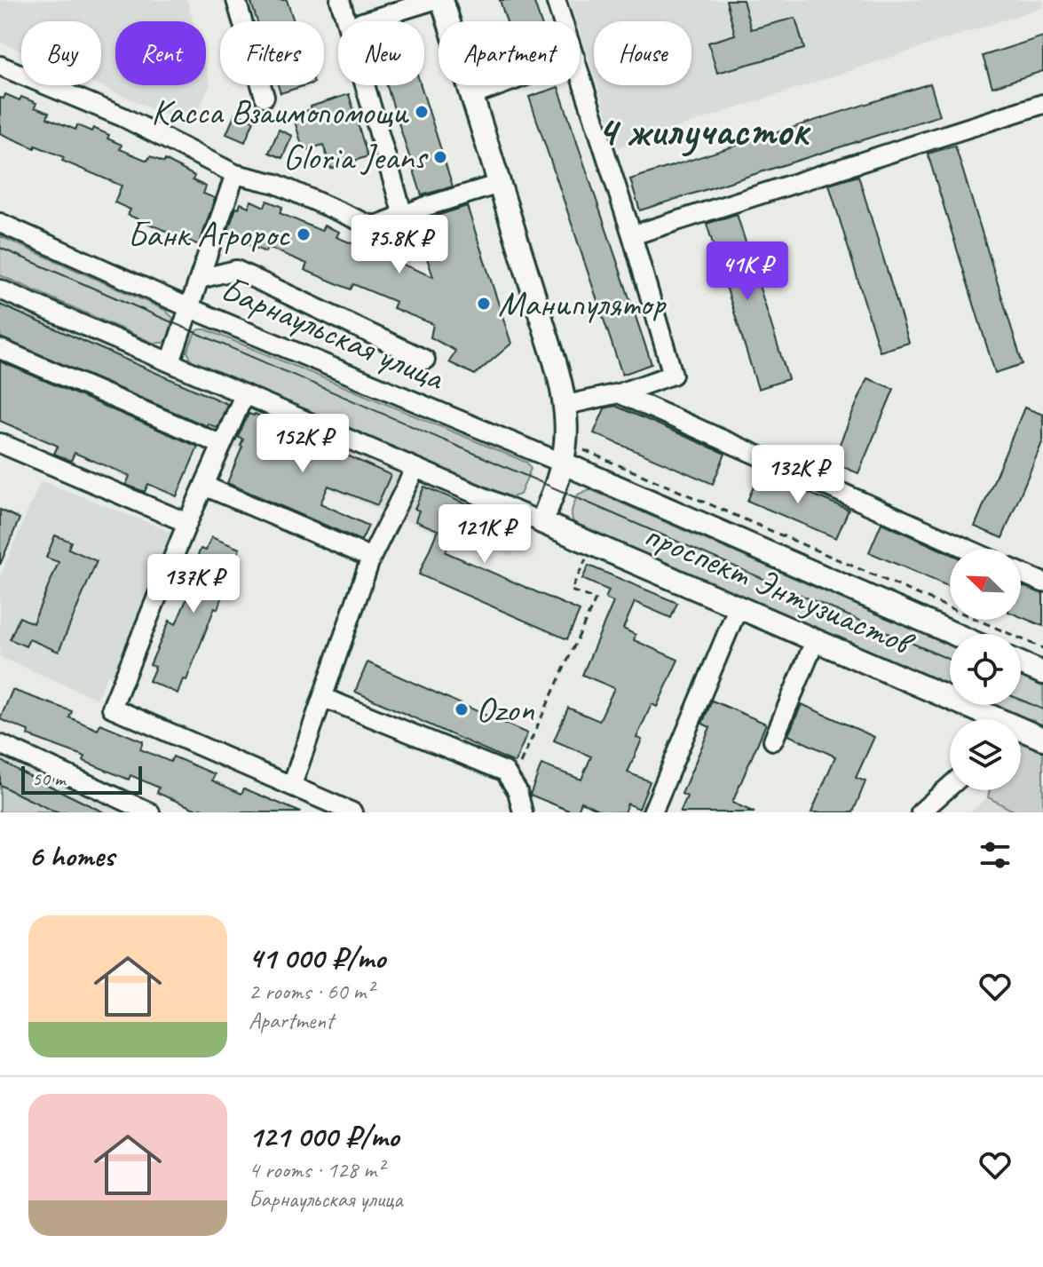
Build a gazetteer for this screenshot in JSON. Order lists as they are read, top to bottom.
{
  "streets": {
    "main road": ["проспект Энтузиастов"],
    "street": ["Барнаульская улица"]
  },
  "crossings": [
    ["Барнаульская улица", "проспект Энтузиастов"]
  ],
  "districts": ["4 жилучасток"],
  "places": [
    "Касса Взаимопомощи",
    "Gloria Jeans",
    "Банк Агророс",
    "Манипулятор",
    "Ozon"
  ],
  "scale_bar": "50 m",
  "north": "top left",
  "page": {
    "chip": [
      "Buy",
      "Rent",
      "Filters",
      "New",
      "Apartment",
      "House"
    ],
    "price": [
      "75.8K ₽",
      "41K ₽",
      "152K ₽",
      "132K ₽",
      "121K ₽",
      "137K ₽"
    ],
    "scale": "50 m",
    "heading": "6 homes",
    "list": [
      {
        "name": "41 000 ₽/mo",
        "note": "2 rooms · 60 m² · Apartment"
      },
      {
        "name": "121 000 ₽/mo",
        "note": "4 rooms · 128 m² · Барнаульская улица"
      }
    ]
  }
}
